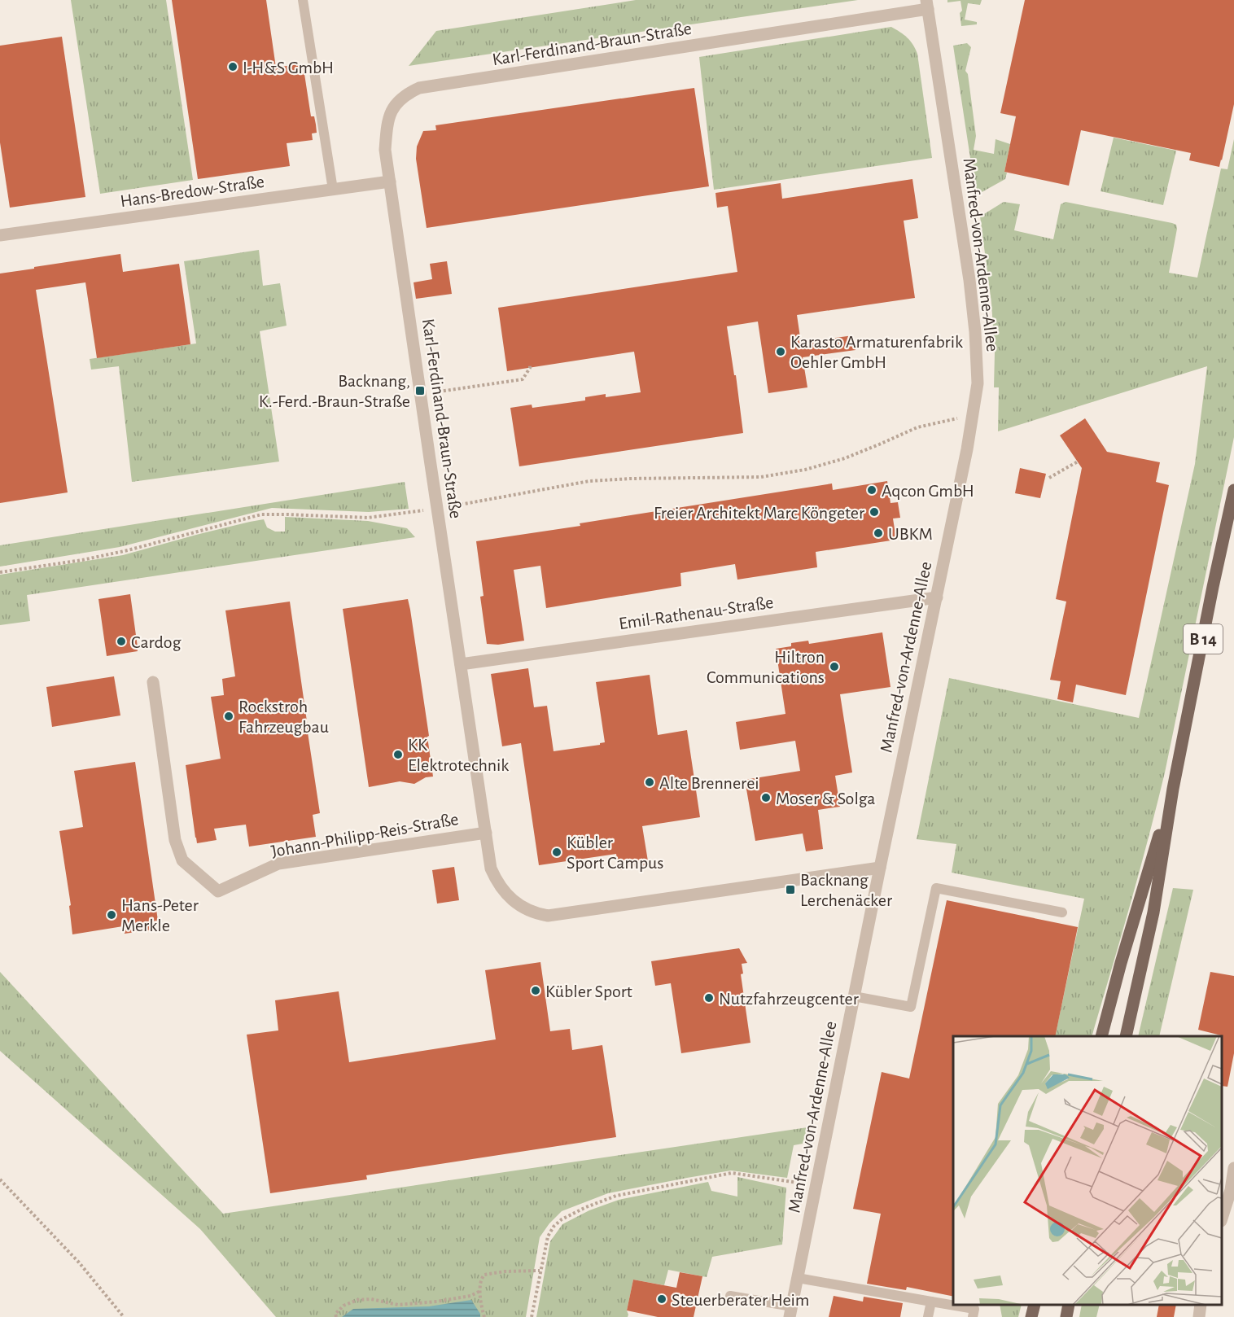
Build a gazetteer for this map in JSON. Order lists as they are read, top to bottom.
{
  "streets": {
    "main road": ["B 14"],
    "street": [
      "Karl-Ferdinand-Braun-Straße",
      "Hans-Bredow-Straße",
      "Manfred-von-Ardenne-Allee",
      "Emil-Rathenau-Straße",
      "Johann-Philipp-Reis-Straße"
    ]
  },
  "crossings": [
    ["Karl-Ferdinand-Braun-Straße", "Hans-Bredow-Straße"],
    ["Karl-Ferdinand-Braun-Straße", "Manfred-von-Ardenne-Allee"],
    ["Karl-Ferdinand-Braun-Straße", "Emil-Rathenau-Straße"],
    ["Karl-Ferdinand-Braun-Straße", "Johann-Philipp-Reis-Straße"],
    ["Manfred-von-Ardenne-Allee", "Emil-Rathenau-Straße"]
  ],
  "places": {
    "other": [
      "I-H&S GmbH",
      "Karasto Armaturenfabrik Oehler GmbH",
      "Aqcon GmbH",
      "Freier Architekt Marc Köngeter",
      "UBKM",
      "Cardog",
      "Hiltron Communications",
      "Rockstroh Fahrzeugbau",
      "KK Elektrotechnik",
      "Alte Brennerei",
      "Moser & Solga",
      "Kübler Sport Campus",
      "Hans-Peter Merkle",
      "Kübler Sport",
      "Nutzfahrzeugcenter",
      "Steuerberater Heim"
    ],
    "transit": ["Backnang, K.-Ferd.-Braun-Straße", "Backnang Lerchenäcker"]
  }
}
